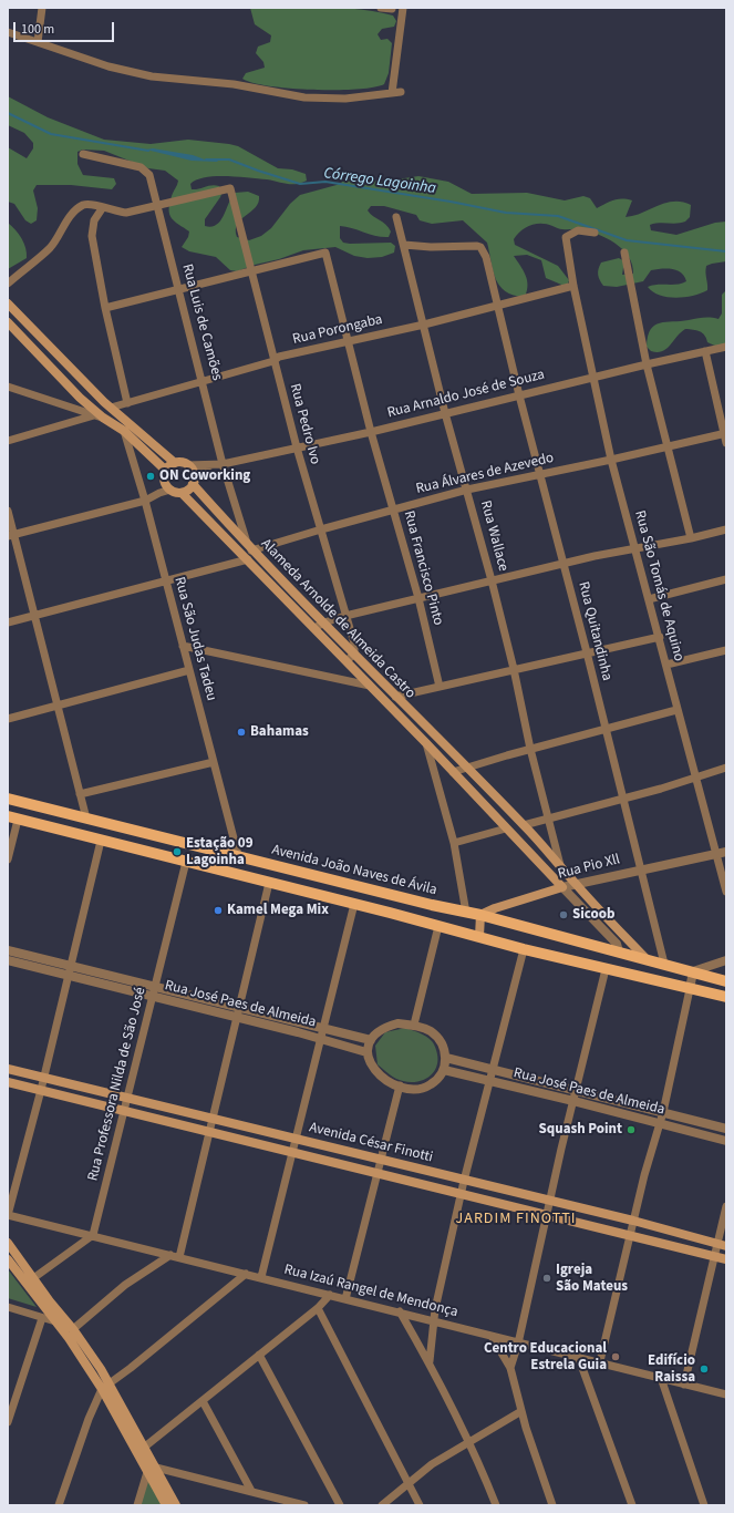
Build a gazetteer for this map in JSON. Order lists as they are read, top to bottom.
{
  "streets": {
    "main road": [
      "Alameda Arnolde de Almeida Castro",
      "Rua Pio Xll",
      "Avenida João Naves de Ávila",
      "Avenida César Finotti"
    ],
    "street": [
      "Rua Luis de Camões",
      "Rua Porongaba",
      "Rua Arnaldo José de Souza",
      "Rua Pedro Ivo",
      "Rua Álvares de Azevedo",
      "Rua Wallace",
      "Rua Francisco Pinto",
      "Rua São Tomás de Aquino",
      "Rua Quitandinha",
      "Rua São Judas Tadeu",
      "Rua José Paes de Almeida",
      "Rua Professora Nilda de São José",
      "Rua Izaú Rangel de Mendonça"
    ]
  },
  "crossings": [
    ["Rua Luis de Camões", "Rua Porongaba"],
    ["Rua Luis de Camões", "Rua Arnaldo José de Souza"],
    ["Rua Luis de Camões", "Rua Pedro Ivo"],
    ["Rua Luis de Camões", "Rua Álvares de Azevedo"],
    ["Rua Luis de Camões", "Alameda Arnolde de Almeida Castro"],
    ["Rua Porongaba", "Rua Pedro Ivo"],
    ["Rua Porongaba", "Rua Wallace"],
    ["Rua Porongaba", "Rua Francisco Pinto"],
    ["Rua Porongaba", "Rua São Tomás de Aquino"],
    ["Rua Porongaba", "Rua Quitandinha"],
    ["Rua Arnaldo José de Souza", "Rua Pedro Ivo"],
    ["Rua Arnaldo José de Souza", "Rua Wallace"],
    ["Rua Arnaldo José de Souza", "Rua Francisco Pinto"],
    ["Rua Arnaldo José de Souza", "Rua São Tomás de Aquino"],
    ["Rua Arnaldo José de Souza", "Alameda Arnolde de Almeida Castro"],
    ["Rua Arnaldo José de Souza", "Rua Quitandinha"],
    ["Rua Pedro Ivo", "Rua Álvares de Azevedo"],
    ["Rua Pedro Ivo", "Rua Francisco Pinto"],
    ["Rua Pedro Ivo", "Alameda Arnolde de Almeida Castro"],
    ["Rua Álvares de Azevedo", "Rua Wallace"],
    ["Rua Álvares de Azevedo", "Rua Francisco Pinto"],
    ["Rua Álvares de Azevedo", "Rua São Tomás de Aquino"],
    ["Rua Álvares de Azevedo", "Alameda Arnolde de Almeida Castro"],
    ["Rua Álvares de Azevedo", "Rua Quitandinha"],
    ["Rua Wallace", "Alameda Arnolde de Almeida Castro"],
    ["Rua Wallace", "Rua Quitandinha"],
    ["Rua São Tomás de Aquino", "Rua Pio Xll"],
    ["Alameda Arnolde de Almeida Castro", "Rua Pio Xll"],
    ["Alameda Arnolde de Almeida Castro", "Avenida João Naves de Ávila"],
    ["Rua Quitandinha", "Rua Pio Xll"],
    ["Rua Quitandinha", "Avenida João Naves de Ávila"],
    ["Rua São Judas Tadeu", "Avenida João Naves de Ávila"],
    ["Rua Pio Xll", "Avenida João Naves de Ávila"],
    ["Rua José Paes de Almeida", "Rua Professora Nilda de São José"],
    ["Rua Professora Nilda de São José", "Avenida César Finotti"],
    ["Rua Professora Nilda de São José", "Rua Izaú Rangel de Mendonça"]
  ],
  "districts": ["JARDIM FINOTTI"],
  "water": ["Córrego Lagoinha"],
  "places": [
    "ON Coworking",
    "Bahamas",
    "Estação 09 Lagoinha",
    "Kamel Mega Mix",
    "Sicoob",
    "Squash Point",
    "Igreja São Mateus",
    "Centro Educacional Estrela Guia",
    "Edifício Raissa"
  ],
  "scale_bar": "100 m"
}
